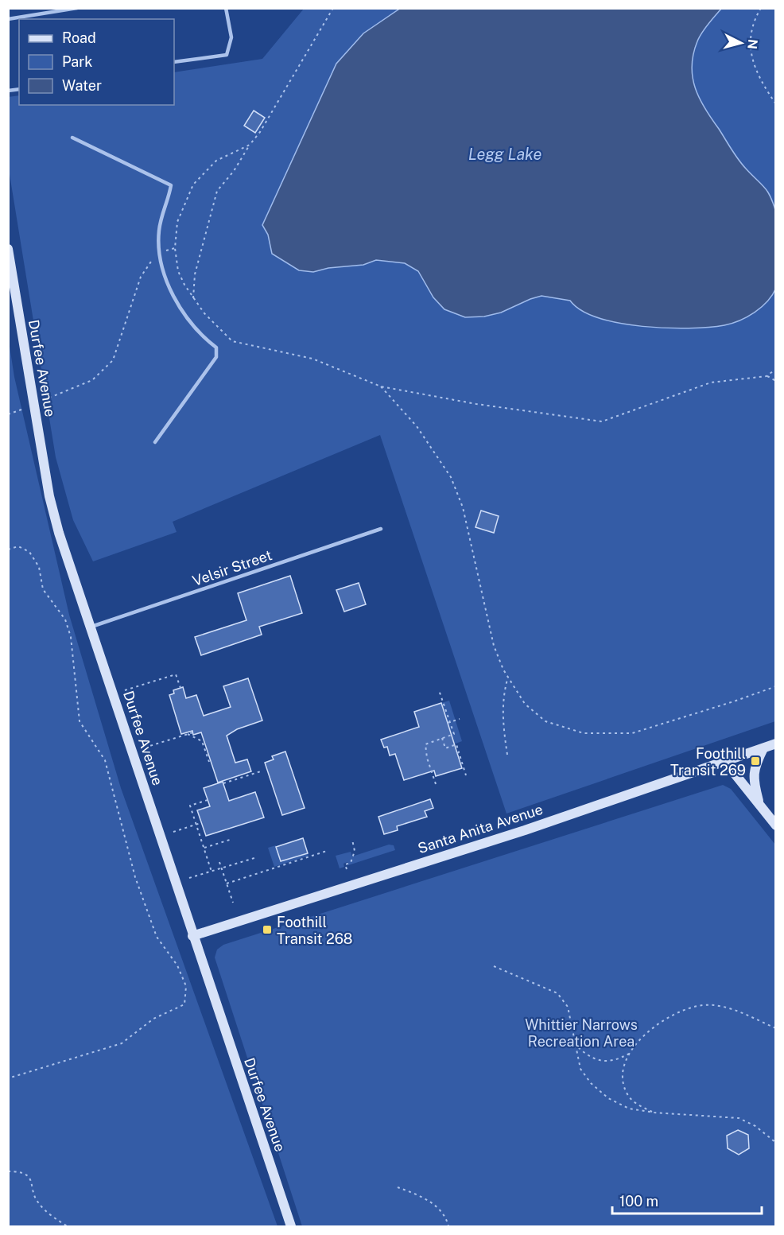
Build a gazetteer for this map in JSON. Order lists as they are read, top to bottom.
{
  "streets": {
    "main road": ["Durfee Avenue", "Santa Anita Avenue"],
    "lane": ["Velsir Street"]
  },
  "crossings": [
    ["Durfee Avenue", "Velsir Street"],
    ["Durfee Avenue", "Santa Anita Avenue"]
  ],
  "water": ["Legg Lake"],
  "parks": ["Whittier Narrows Recreation Area"],
  "places": {
    "transit": ["Foothill Transit 269", "Foothill Transit 268"]
  },
  "legend": ["Road", "Park", "Water"],
  "scale_bar": "100 m",
  "north": "right"
}
